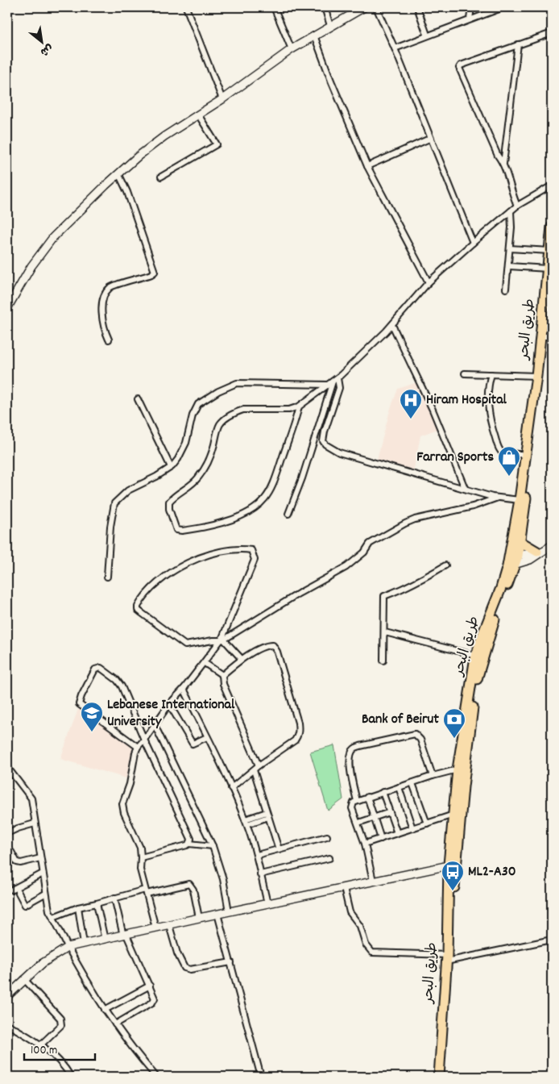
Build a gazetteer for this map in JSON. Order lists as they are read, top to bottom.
{
  "streets": {
    "highway": ["طريق البحر"]
  },
  "places": {
    "hospital": ["Hiram Hospital"],
    "shop": ["Farran Sports"],
    "school or university": ["Lebanese International University"],
    "bank": ["Bank of Beirut"],
    "bus stop": ["ML2-A30"]
  },
  "scale_bar": "100 m",
  "north": "bottom right"
}
